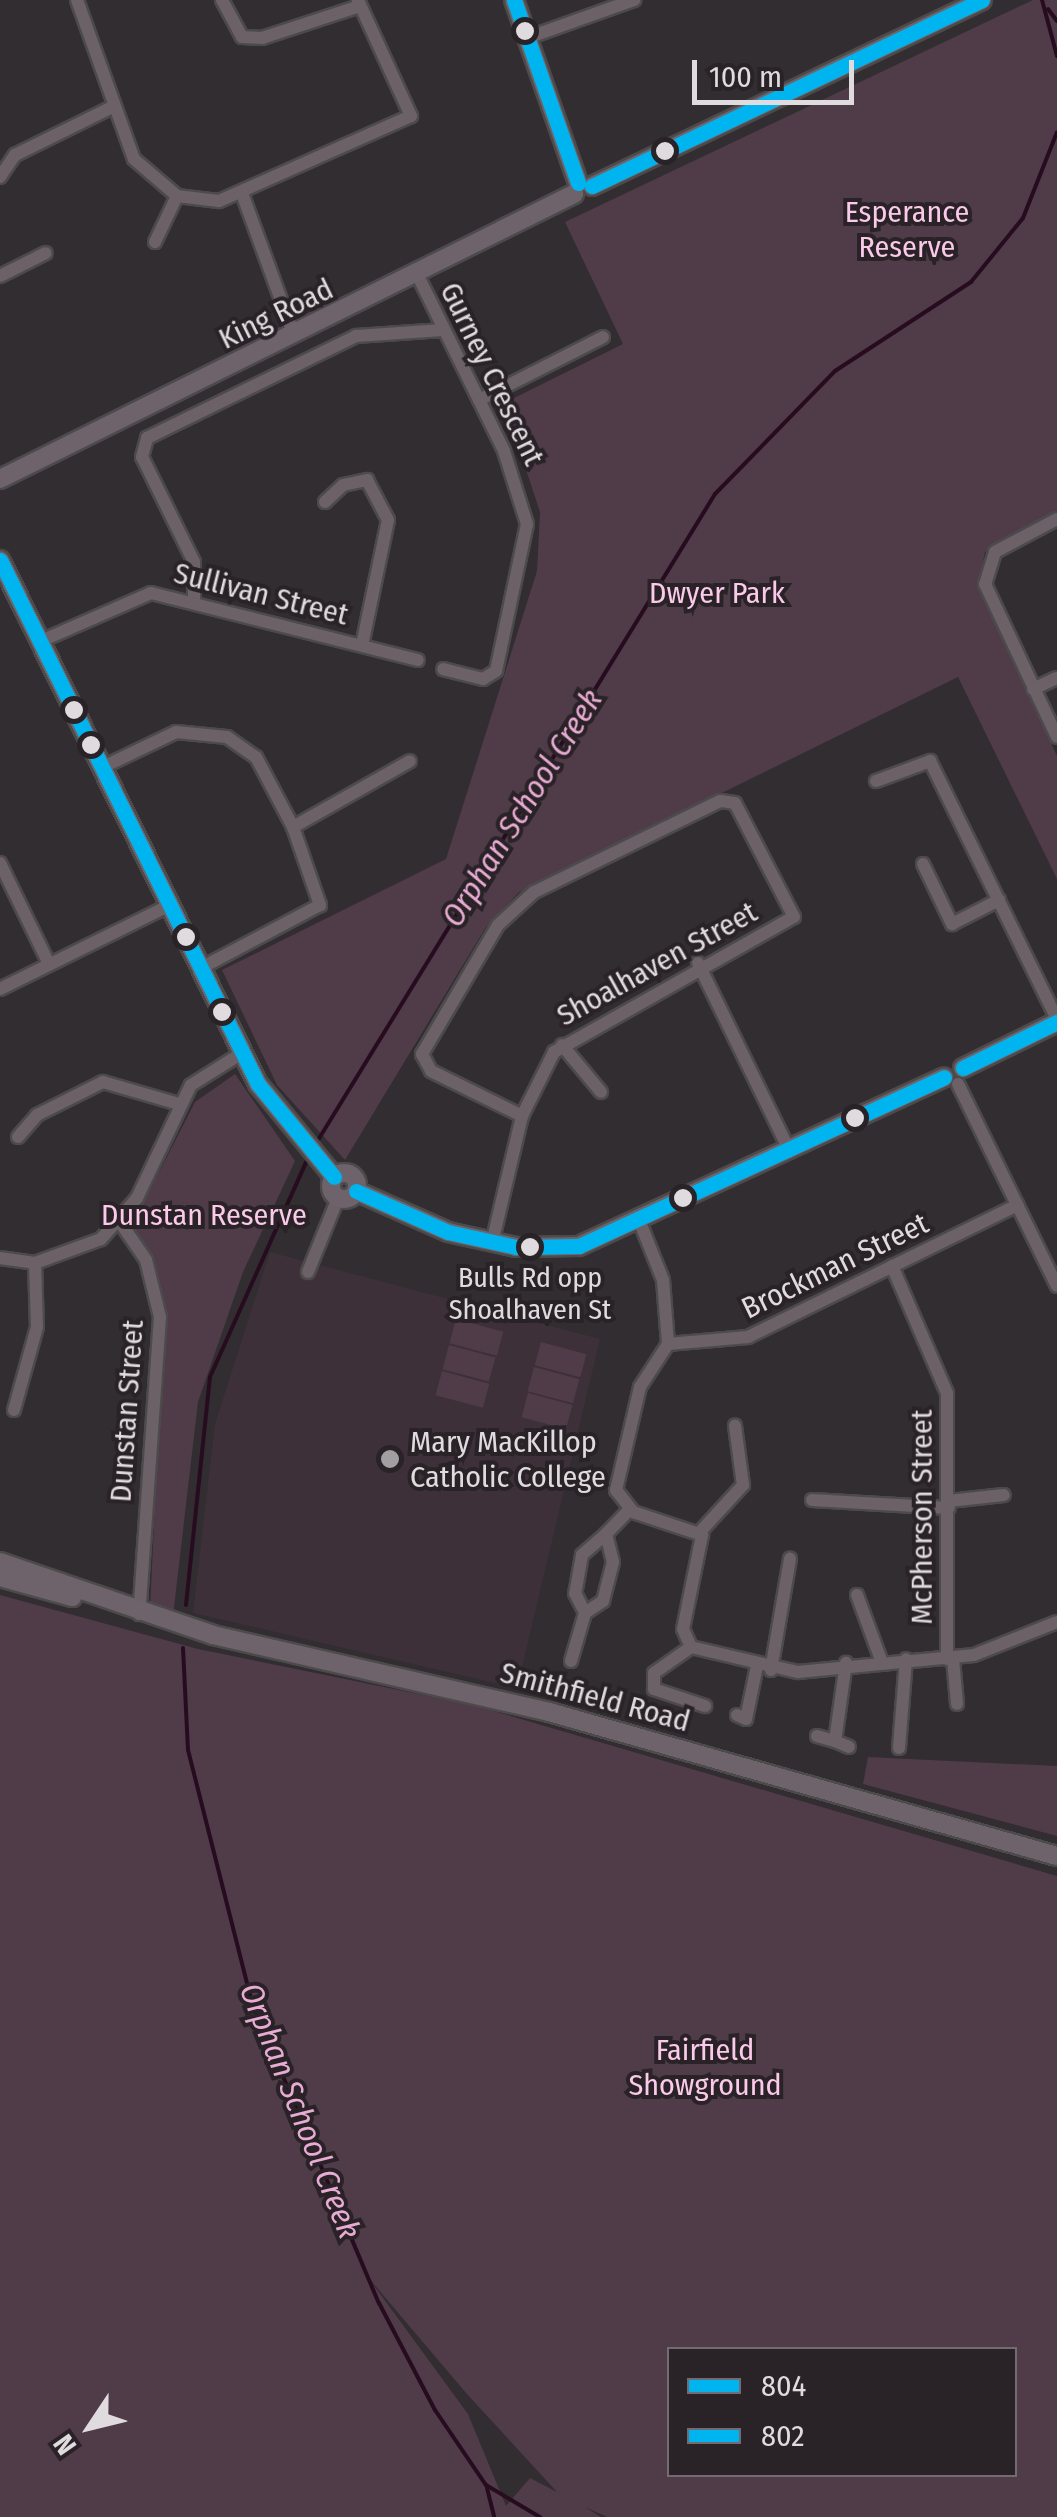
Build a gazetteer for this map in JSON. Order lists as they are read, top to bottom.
{
  "streets": {
    "main road": ["King Road", "Smithfield Road"],
    "street": [
      "Gurney Crescent",
      "Sullivan Street",
      "Shoalhaven Street",
      "Brockman Street",
      "Dunstan Street",
      "McPherson Street"
    ]
  },
  "crossings": [
    ["King Road", "Gurney Crescent"],
    ["Brockman Street", "McPherson Street"],
    ["Dunstan Street", "Smithfield Road"]
  ],
  "water": ["Orphan School Creek"],
  "parks": [
    "Esperance Reserve",
    "Dwyer Park",
    "Dunstan Reserve",
    "Fairfield Showground"
  ],
  "places": ["Bulls Rd opp Shoalhaven St", "Mary MacKillop Catholic College"],
  "lines": ["transit line 802", "transit line 804"],
  "legend": ["804", "802"],
  "scale_bar": "100 m",
  "north": "bottom left"
}
